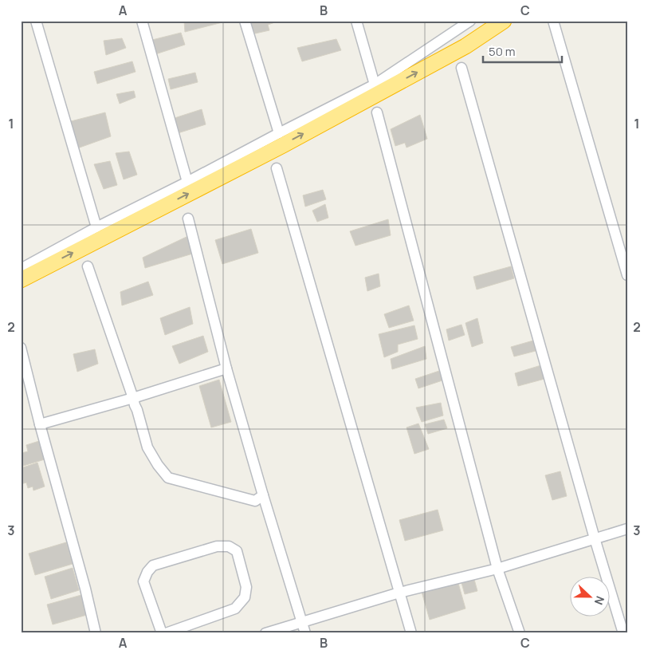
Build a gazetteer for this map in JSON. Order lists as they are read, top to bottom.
{
  "scale_bar": "50 m",
  "north": "right",
  "grid": {
    "columns": ["A", "B", "C"],
    "rows": ["1", "2", "3"]
  }
}
